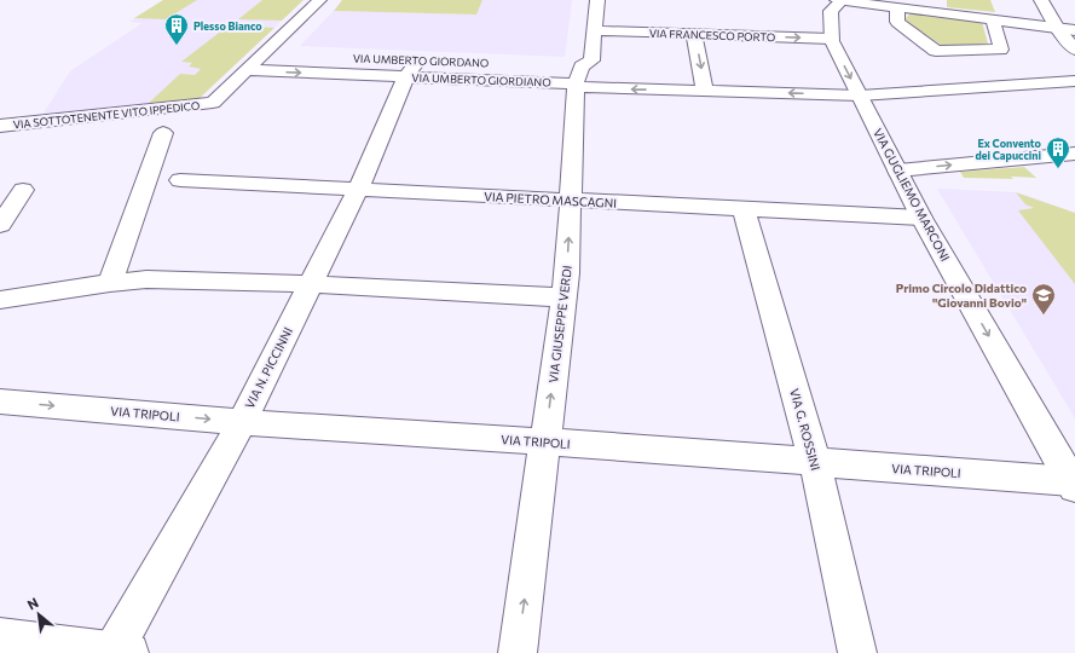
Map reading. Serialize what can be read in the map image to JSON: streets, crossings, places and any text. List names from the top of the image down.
{
  "streets": {
    "street": [
      "VIA FRANCESCO PORTO",
      "VIA UMBERTO GIORDANO",
      "VIA UMBERTO GIORDIANO",
      "VIA SOTTOTENENTE VITO IPPEDICO",
      "VIA GUGLIEMO MARCONI",
      "VIA PIETRO MASCAGNI",
      "VIA GIUSEPPE VERDI",
      "VIA N. PICCINNI",
      "VIA TRIPOLI",
      "VIA G. ROSSINI"
    ]
  },
  "crossings": [
    ["VIA FRANCESCO PORTO", "VIA GUGLIEMO MARCONI"],
    ["VIA FRANCESCO PORTO", "VIA GIUSEPPE VERDI"],
    ["VIA UMBERTO GIORDANO", "VIA UMBERTO GIORDIANO"],
    ["VIA UMBERTO GIORDANO", "VIA SOTTOTENENTE VITO IPPEDICO"],
    ["VIA UMBERTO GIORDANO", "VIA N. PICCINNI"],
    ["VIA UMBERTO GIORDIANO", "VIA GIUSEPPE VERDI"],
    ["VIA UMBERTO GIORDIANO", "VIA N. PICCINNI"],
    ["VIA GUGLIEMO MARCONI", "VIA PIETRO MASCAGNI"],
    ["VIA GUGLIEMO MARCONI", "VIA TRIPOLI"],
    ["VIA PIETRO MASCAGNI", "VIA GIUSEPPE VERDI"],
    ["VIA PIETRO MASCAGNI", "VIA N. PICCINNI"],
    ["VIA PIETRO MASCAGNI", "VIA G. ROSSINI"],
    ["VIA GIUSEPPE VERDI", "VIA TRIPOLI"],
    ["VIA N. PICCINNI", "VIA TRIPOLI"],
    ["VIA TRIPOLI", "VIA G. ROSSINI"]
  ],
  "one_way": ["VIA GUGLIEMO MARCONI", "VIA GIUSEPPE VERDI"],
  "places": {
    "building": ["Plesso Bianco", "Ex Convento dei Capuccini"],
    "school or university": ["Primo Circolo Didattico \"Giovanni Bovio\""]
  },
  "north": "top left"
}
